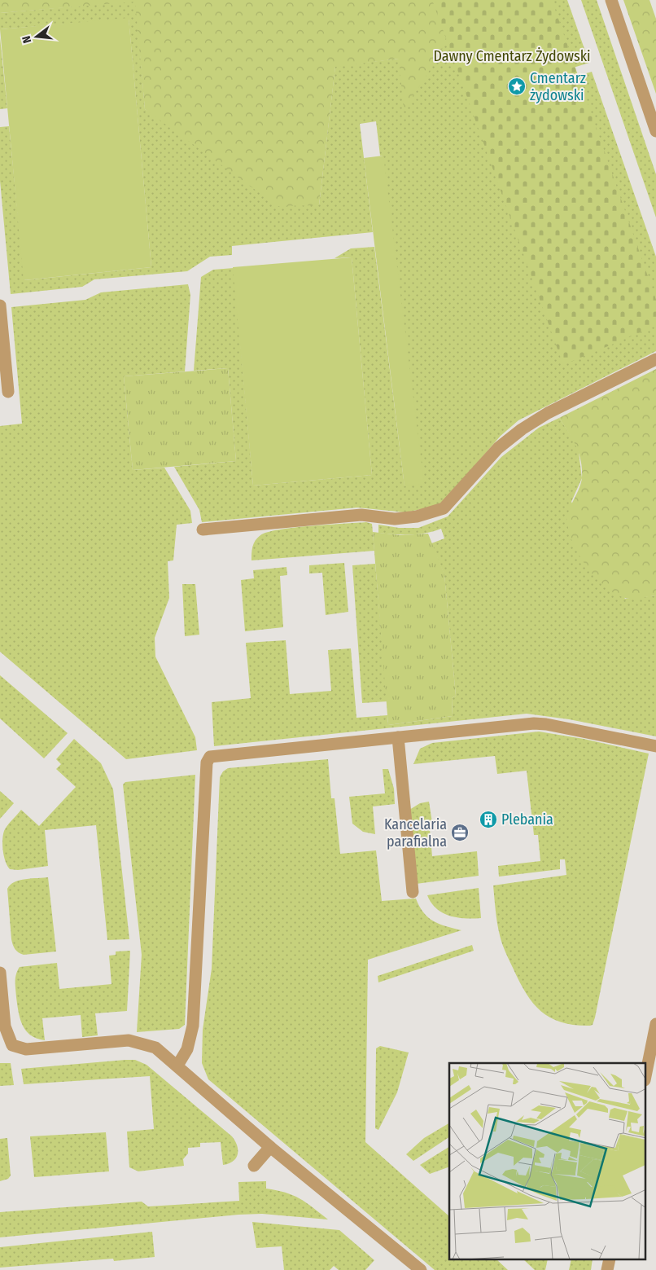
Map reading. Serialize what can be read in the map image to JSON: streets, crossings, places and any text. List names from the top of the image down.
{
  "parks": ["Dawny Cmentarz Żydowski"],
  "places": {
    "place": ["Cmentarz żydowski"],
    "building": ["Plebania"],
    "office": ["Kancelaria parafialna"]
  },
  "north": "left"
}
